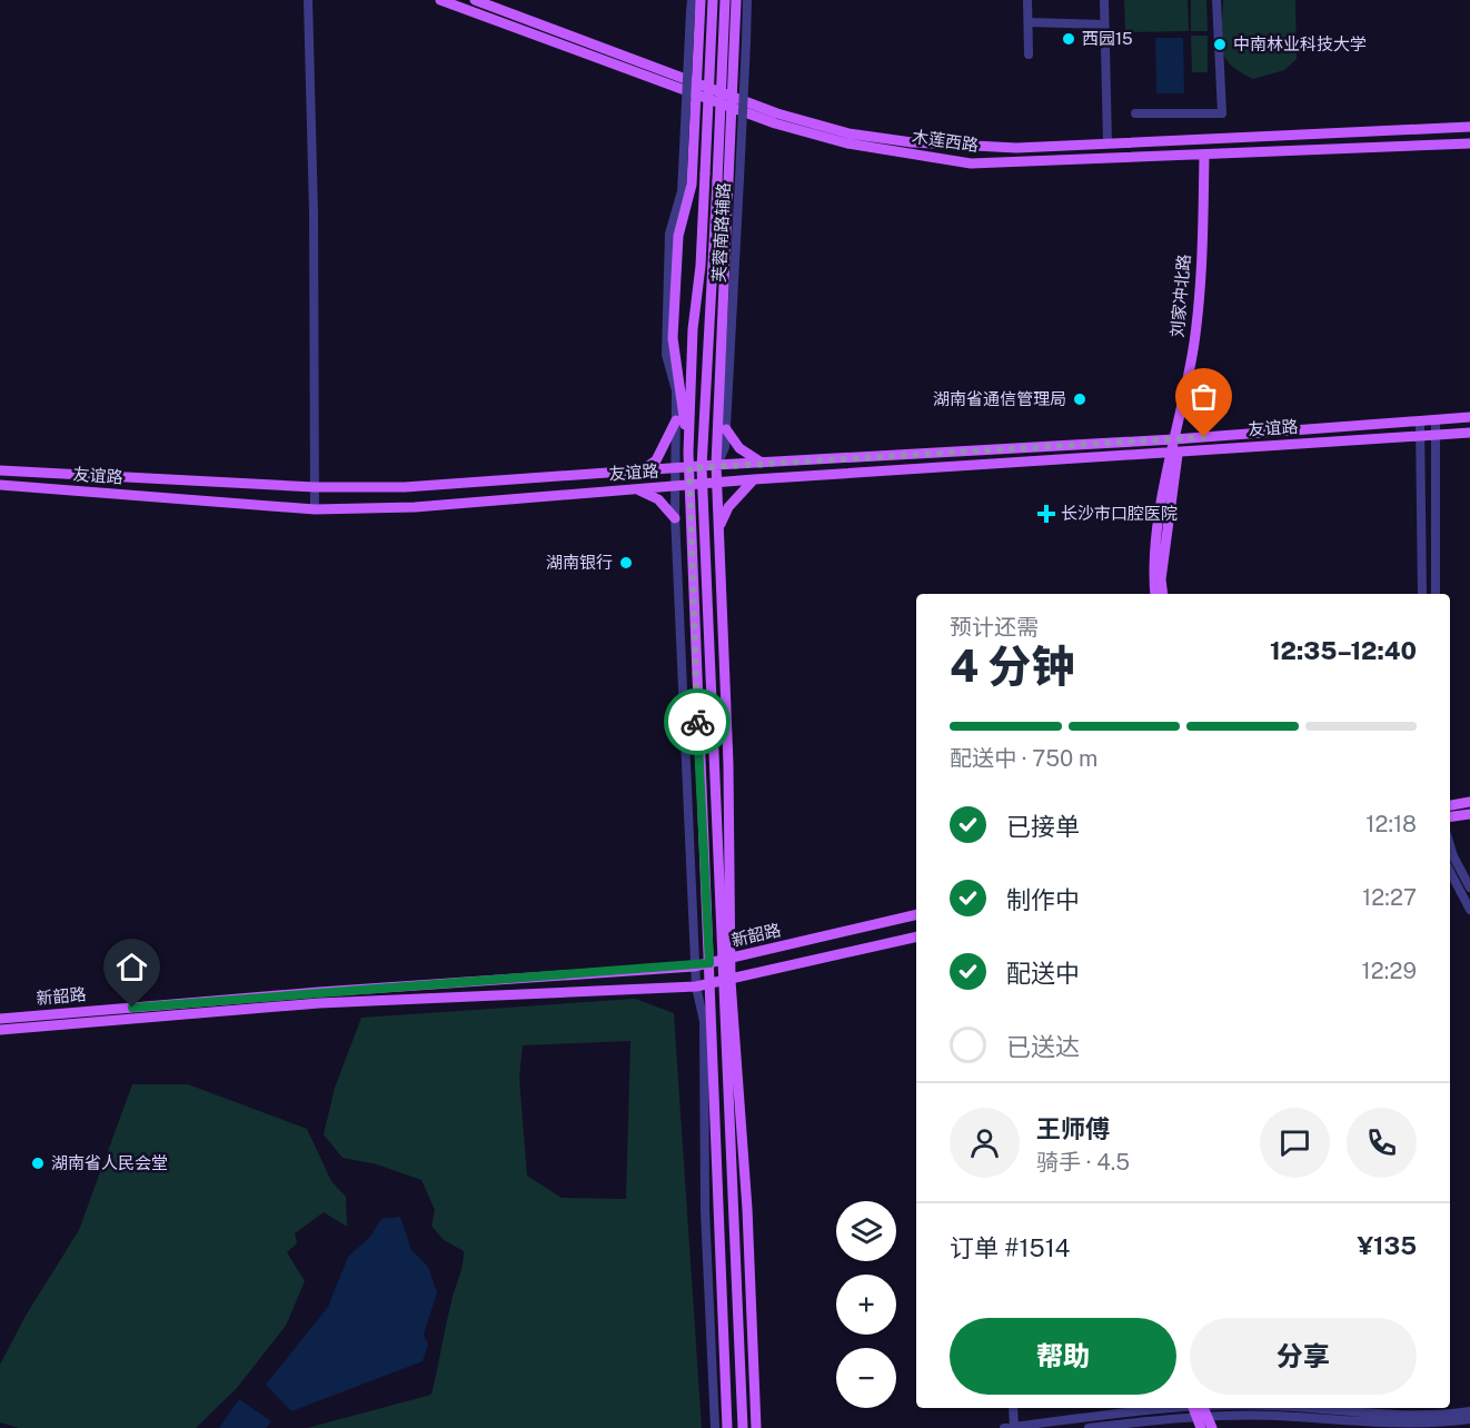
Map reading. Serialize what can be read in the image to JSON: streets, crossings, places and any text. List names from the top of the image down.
{
  "streets": {
    "main road": [
      "木莲西路",
      "刘家冲北路",
      "友谊路",
      "新韶路"
    ],
    "street": ["芙蓉南路辅路"]
  },
  "crossings": [
    ["木莲西路", "刘家冲北路"],
    ["芙蓉南路辅路", "友谊路"],
    ["刘家冲北路", "友谊路"]
  ],
  "places": {
    "other": [
      "西园15",
      "中南林业科技大学",
      "湖南省通信管理局",
      "湖南银行",
      "湖南省人民会堂"
    ],
    "health": ["长沙市口腔医院"]
  },
  "page": {
    "heading": ["4 分钟", "预计还需", "12:35–12:40"],
    "panel": [
      "王师傅",
      "骑手 · 4.5",
      "订单 #1514",
      "¥135"
    ],
    "bar": "配送中 · 750 m",
    "list": [
      ["已接单", "12:18"],
      ["制作中", "12:27"],
      ["配送中", "12:29"],
      "已送达"
    ],
    "map_buttons": ["+", "−"],
    "buttons": ["帮助", "分享"]
  }
}
